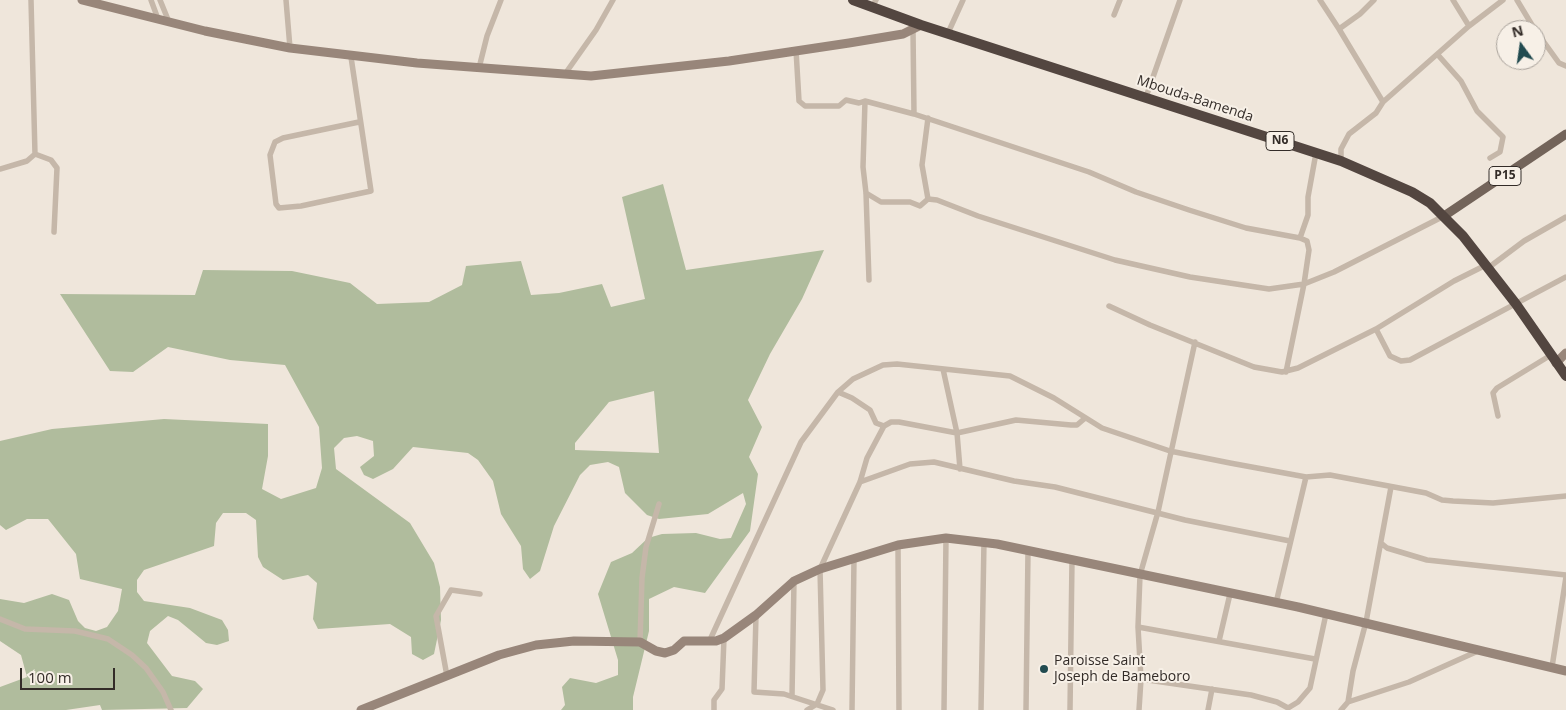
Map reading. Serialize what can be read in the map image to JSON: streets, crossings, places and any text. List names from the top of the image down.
{
  "streets": {
    "highway": ["Mbouda-Bamenda", "N6"],
    "main road": ["P15"]
  },
  "crossings": [
    ["Mbouda-Bamenda", "P15"]
  ],
  "places": ["Paroisse Saint Joseph de Bameboro"],
  "scale_bar": "100 m",
  "north": "top"
}
